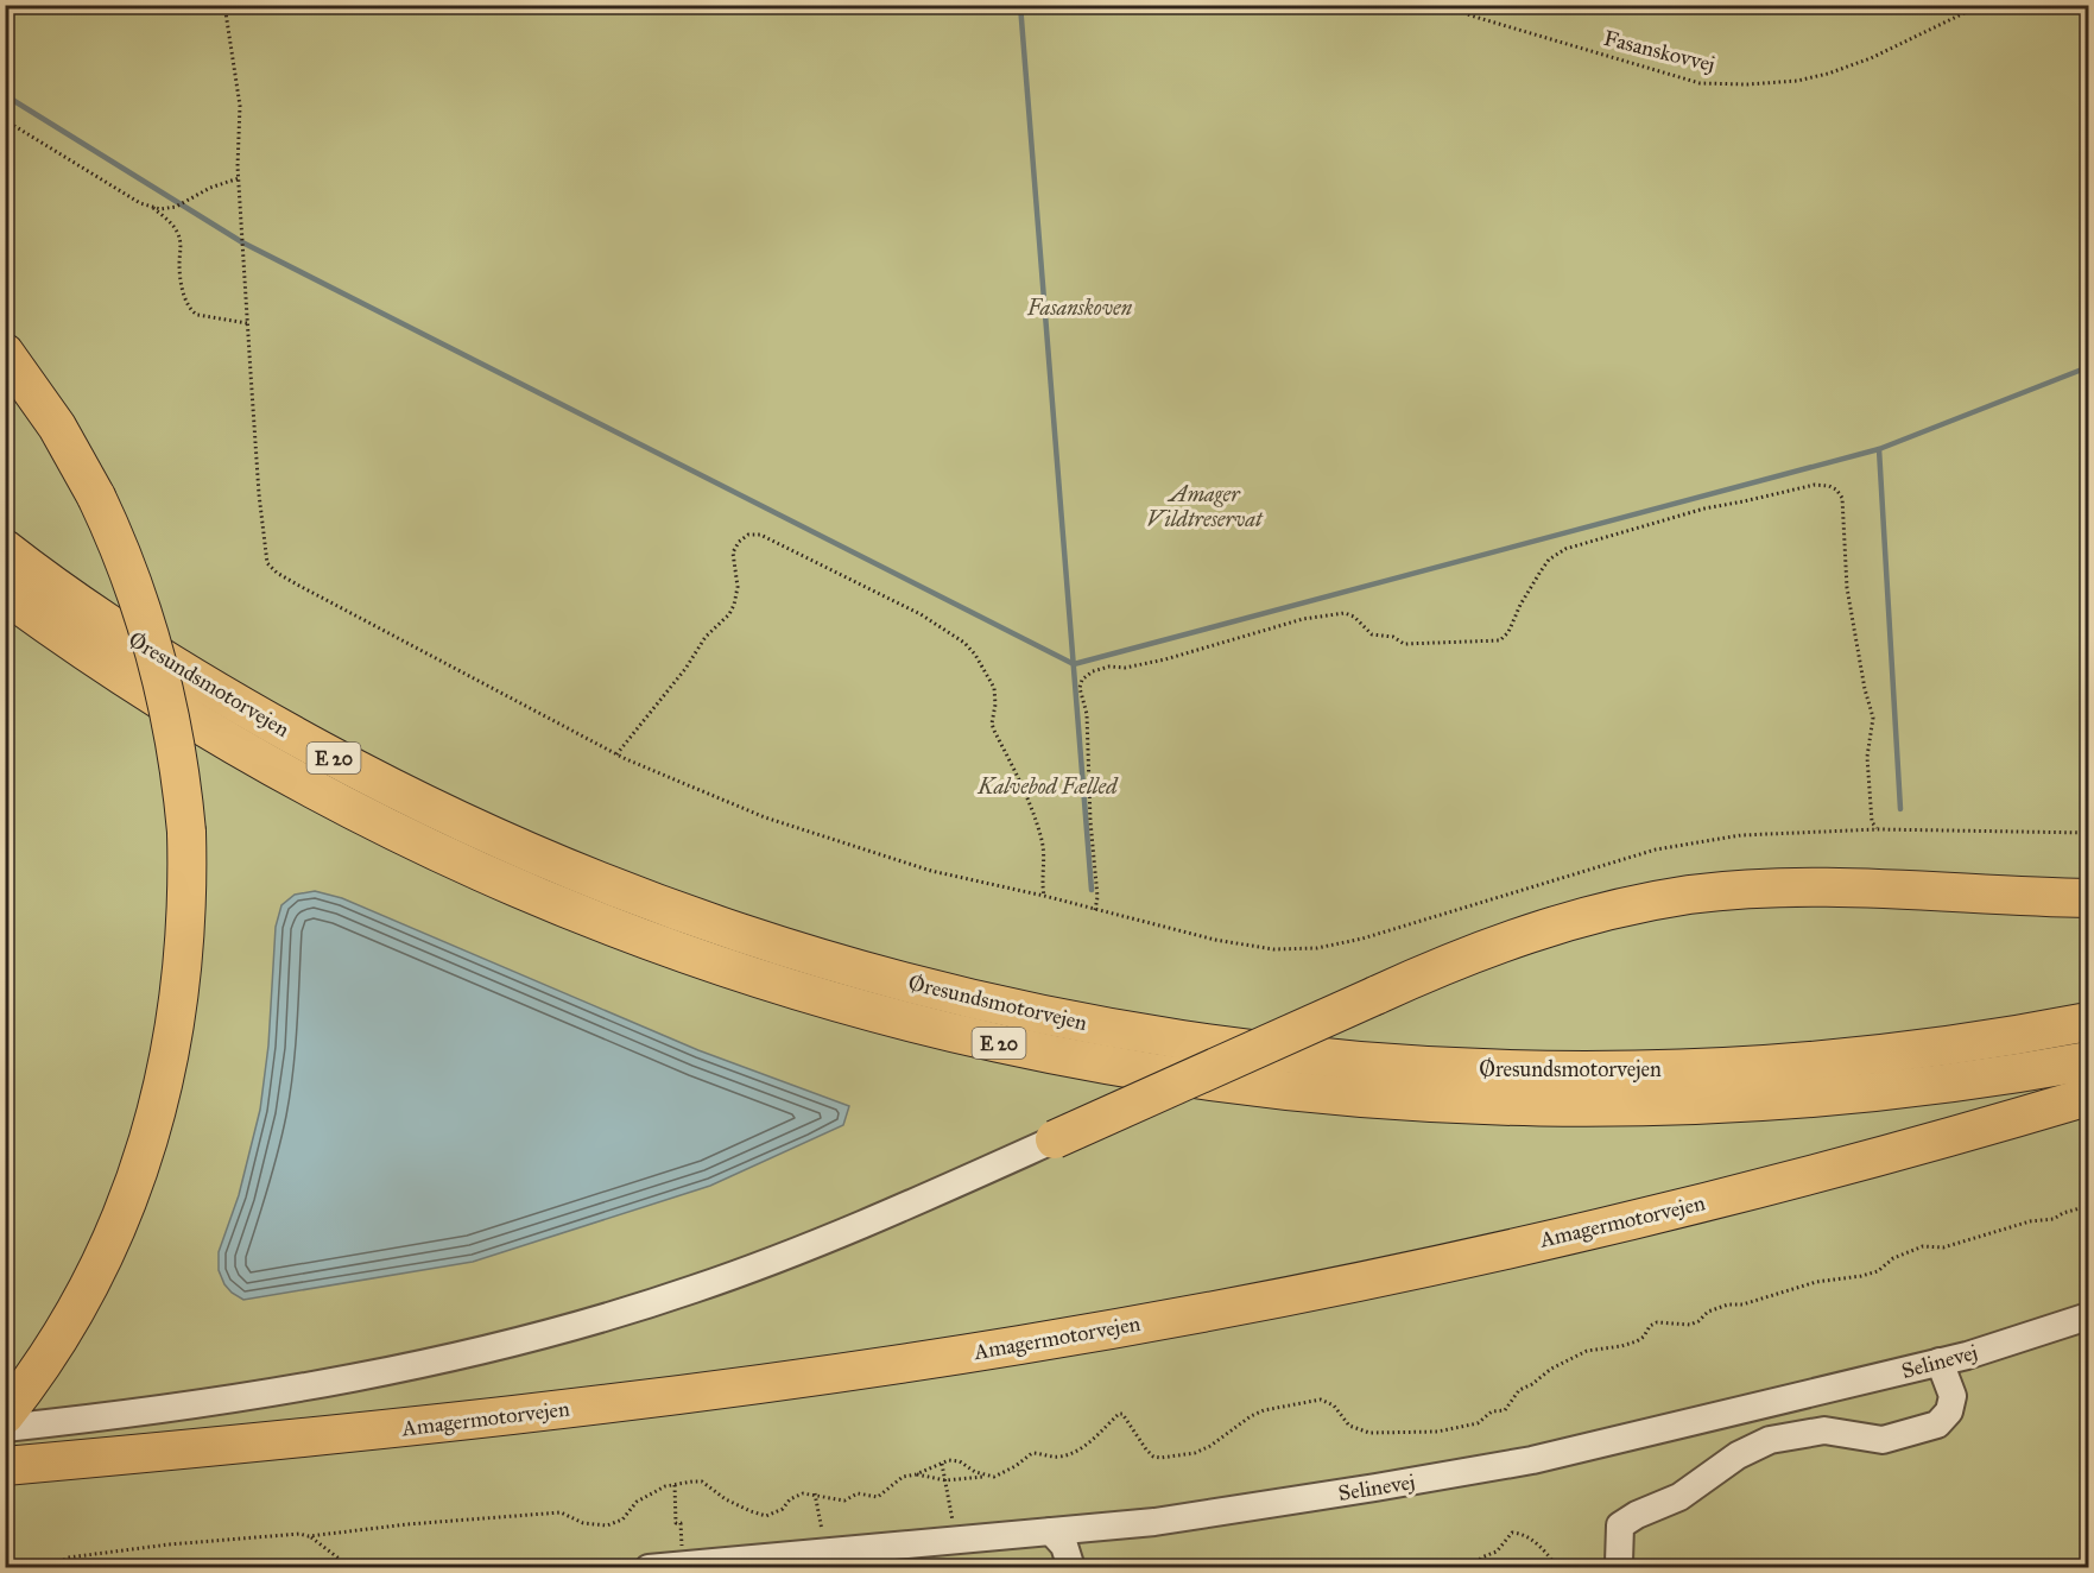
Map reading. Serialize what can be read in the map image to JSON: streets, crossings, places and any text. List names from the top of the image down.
{
  "streets": {
    "highway": ["Øresundsmotorvejen", "E 20", "Amagermotorvejen"],
    "street": ["Selinevej"],
    "path": ["Fasanskovvej"]
  },
  "parks": ["Fasanskoven", "Amager Vildtreservat", "Kalvebod Fælled"]
}
